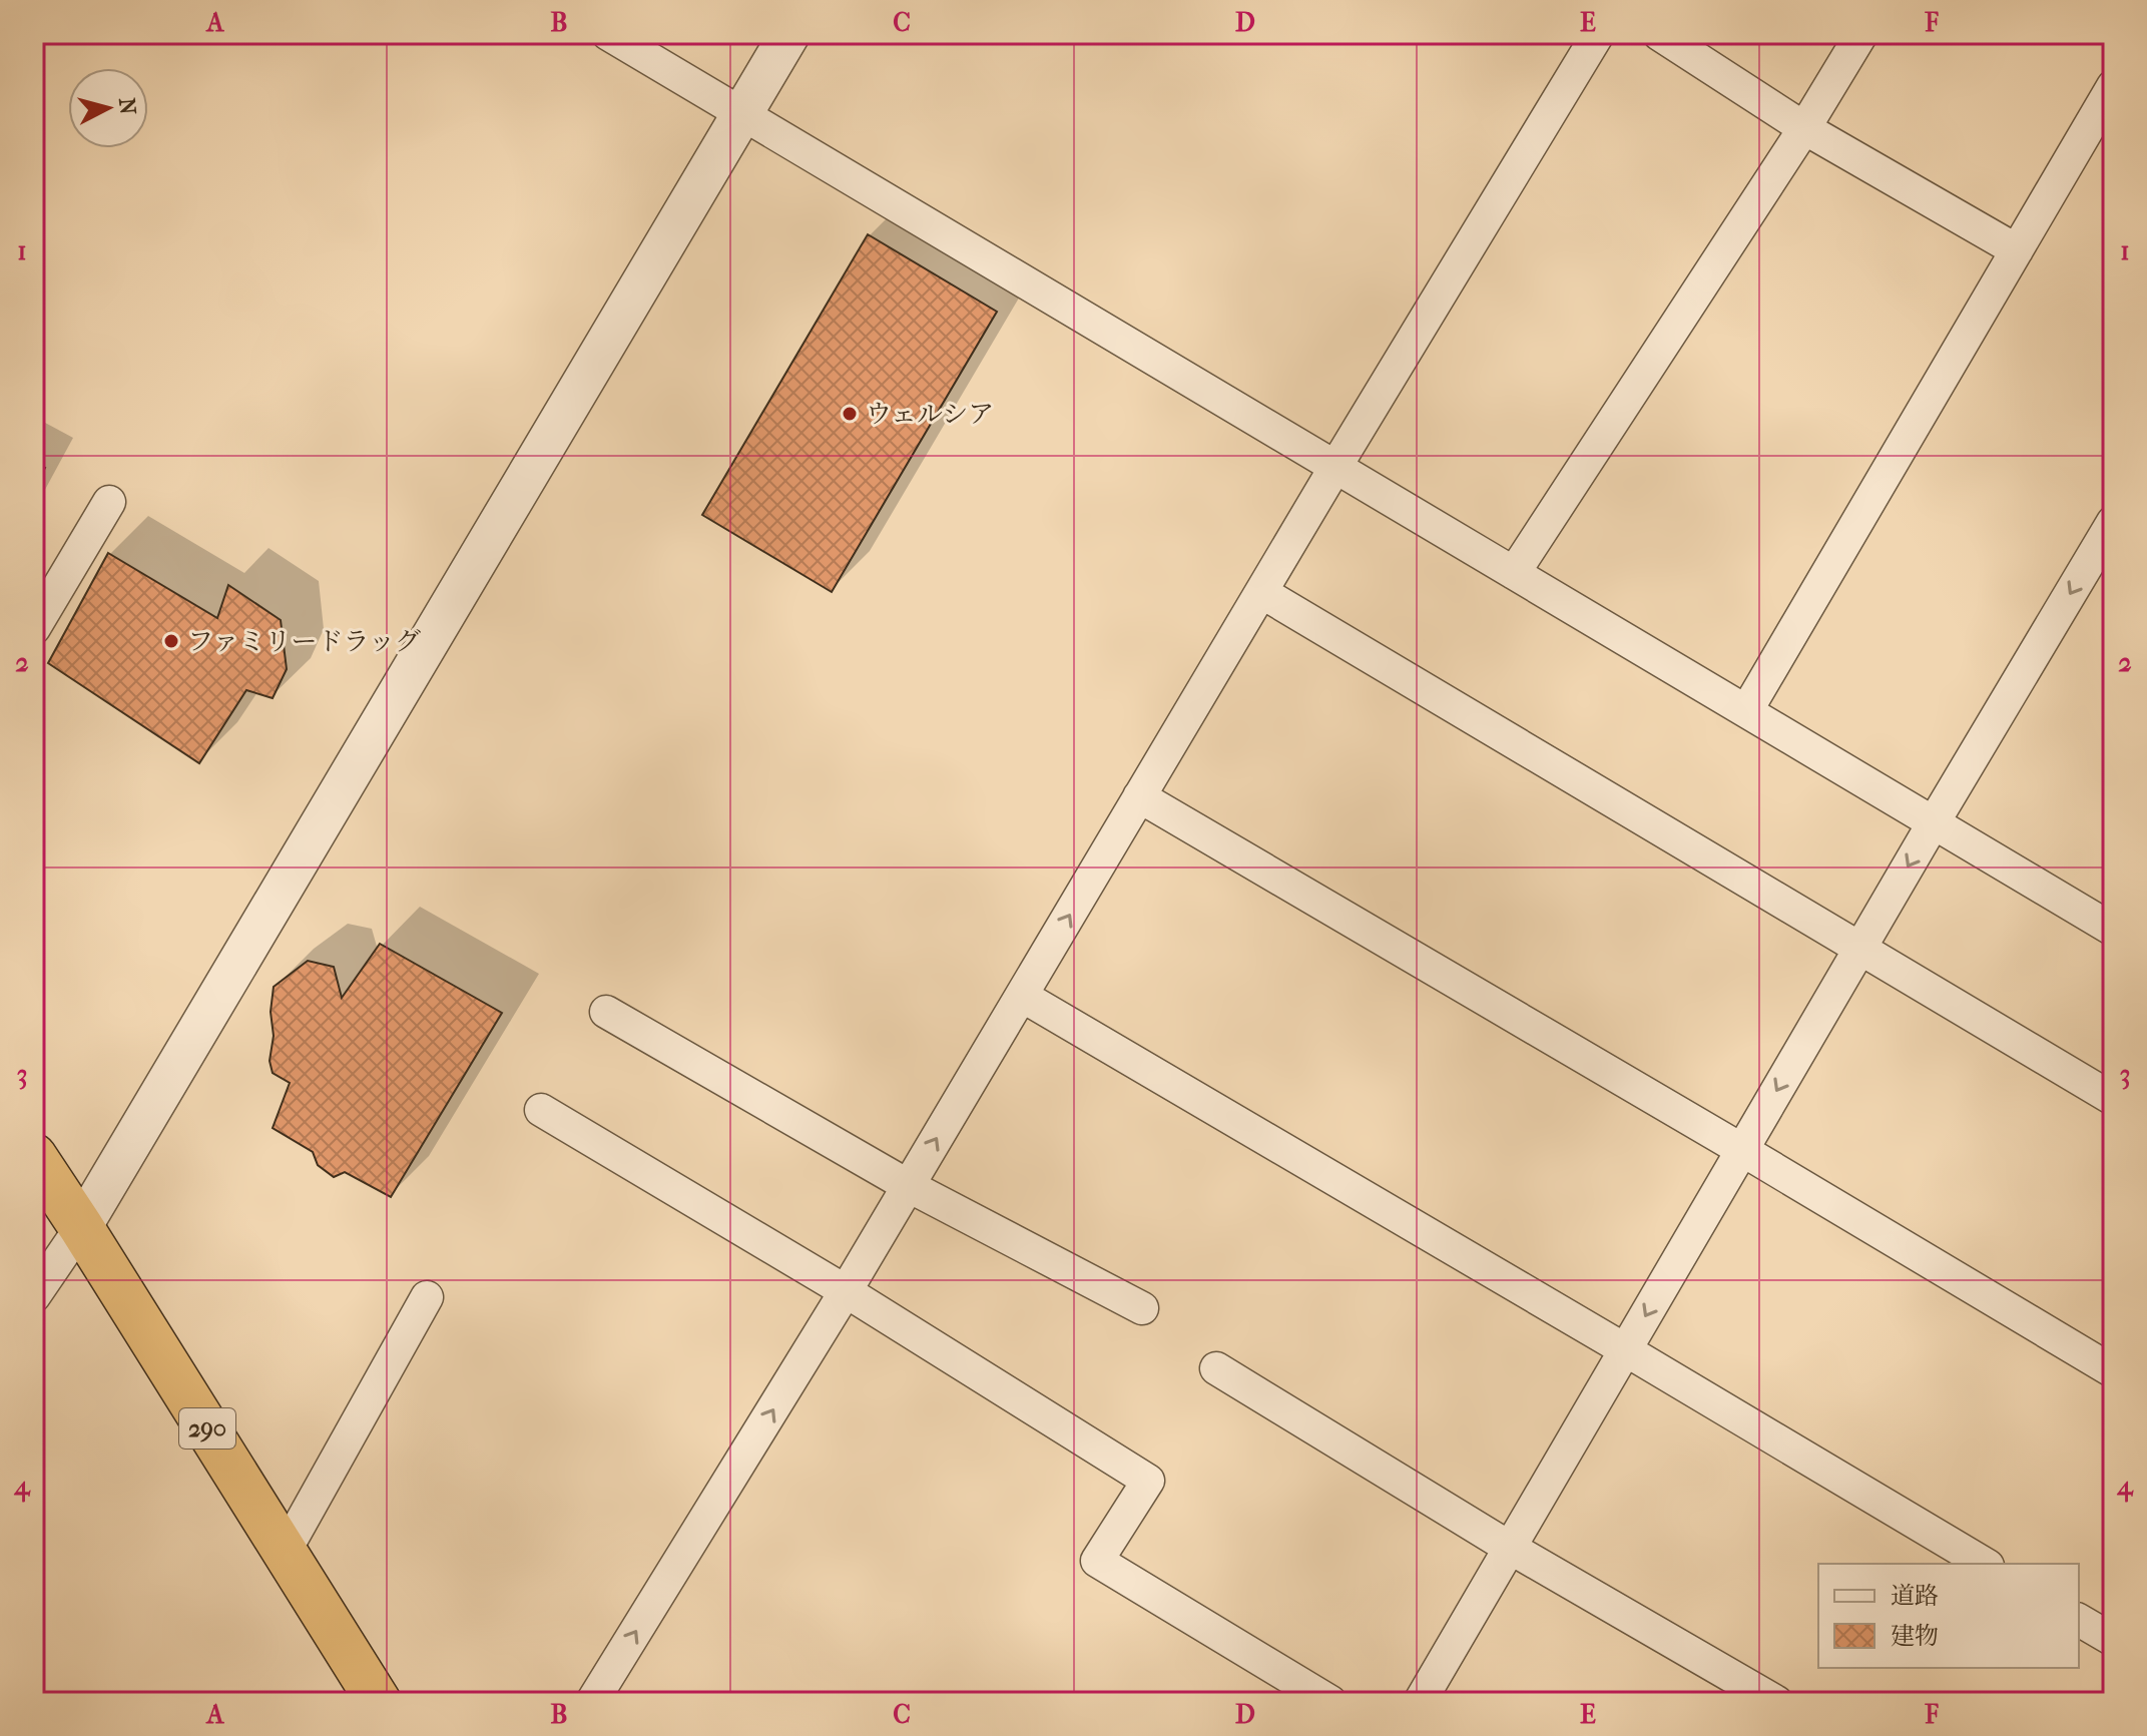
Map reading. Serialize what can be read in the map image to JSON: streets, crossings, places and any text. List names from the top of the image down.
{
  "streets": {
    "highway": ["290"]
  },
  "places": ["ウェルシア", "ファミリードラッグ"],
  "legend": ["道路", "建物"],
  "north": "right",
  "grid": {
    "columns": [
      "A",
      "B",
      "C",
      "D",
      "E",
      "F"
    ],
    "rows": [
      "1",
      "2",
      "3",
      "4"
    ]
  }
}
